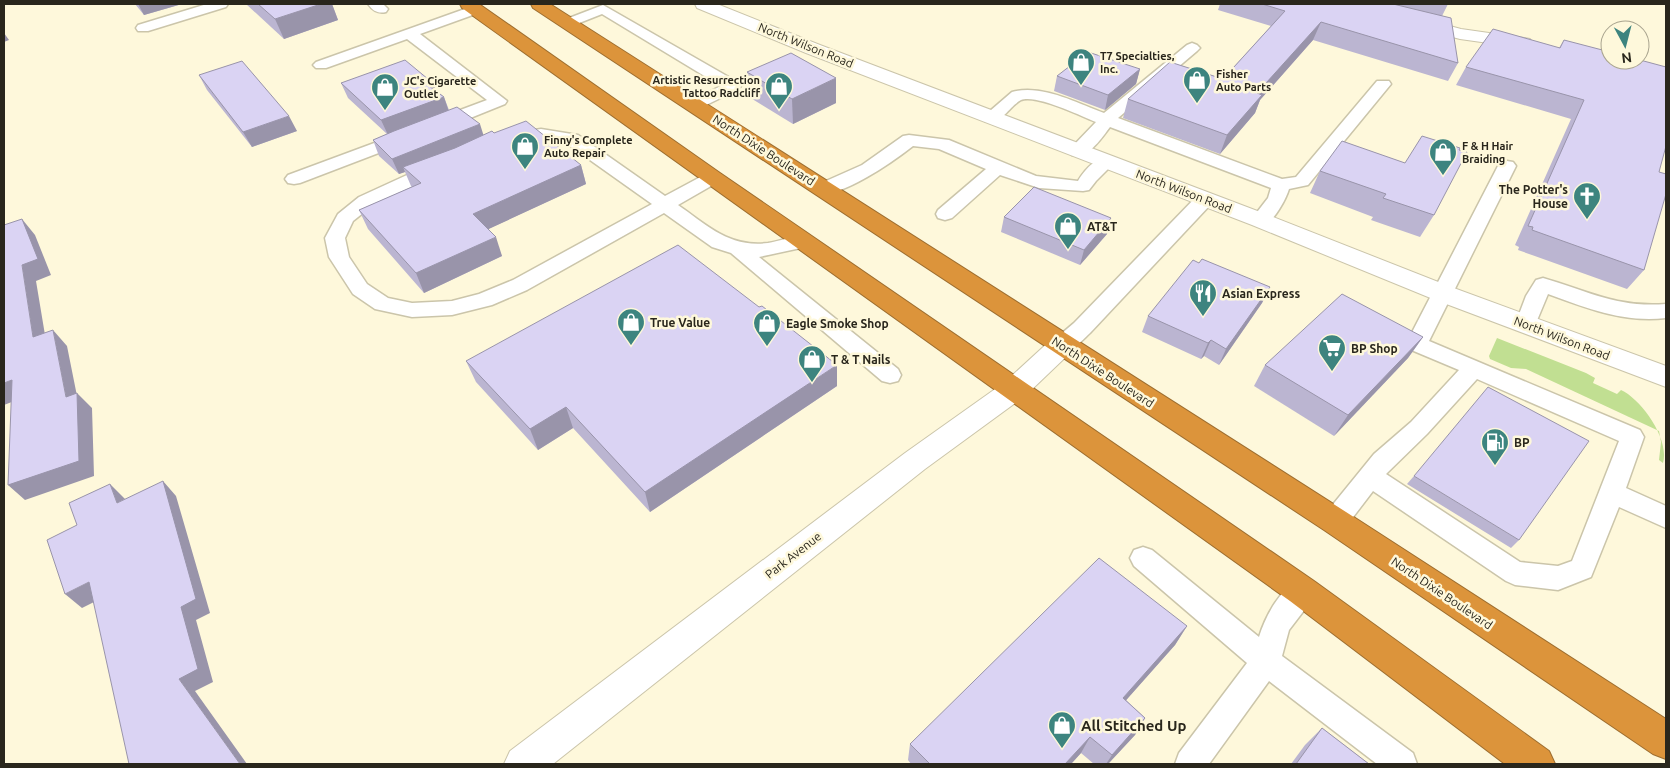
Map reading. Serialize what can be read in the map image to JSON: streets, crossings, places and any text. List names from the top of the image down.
{
  "streets": {
    "highway": ["North Dixie Boulevard"],
    "main road": ["North Wilson Road", "Park Avenue"]
  },
  "crossings": [
    ["North Dixie Boulevard", "Park Avenue"]
  ],
  "places": {
    "shop": [
      "T7 Specialties, Inc.",
      "Fisher Auto Parts",
      "Artistic Resurrection Tattoo Radcliff",
      "JC's Cigarette Outlet",
      "Finny's Complete Auto Repair",
      "F & H Hair Braiding",
      "AT&T",
      "True Value",
      "Eagle Smoke Shop",
      "T & T Nails",
      "All Stitched Up"
    ],
    "church": ["The Potter's House"],
    "restaurant": ["Asian Express"],
    "supermarket": ["BP Shop"],
    "fuel station": ["BP"]
  },
  "north": "bottom"
}
